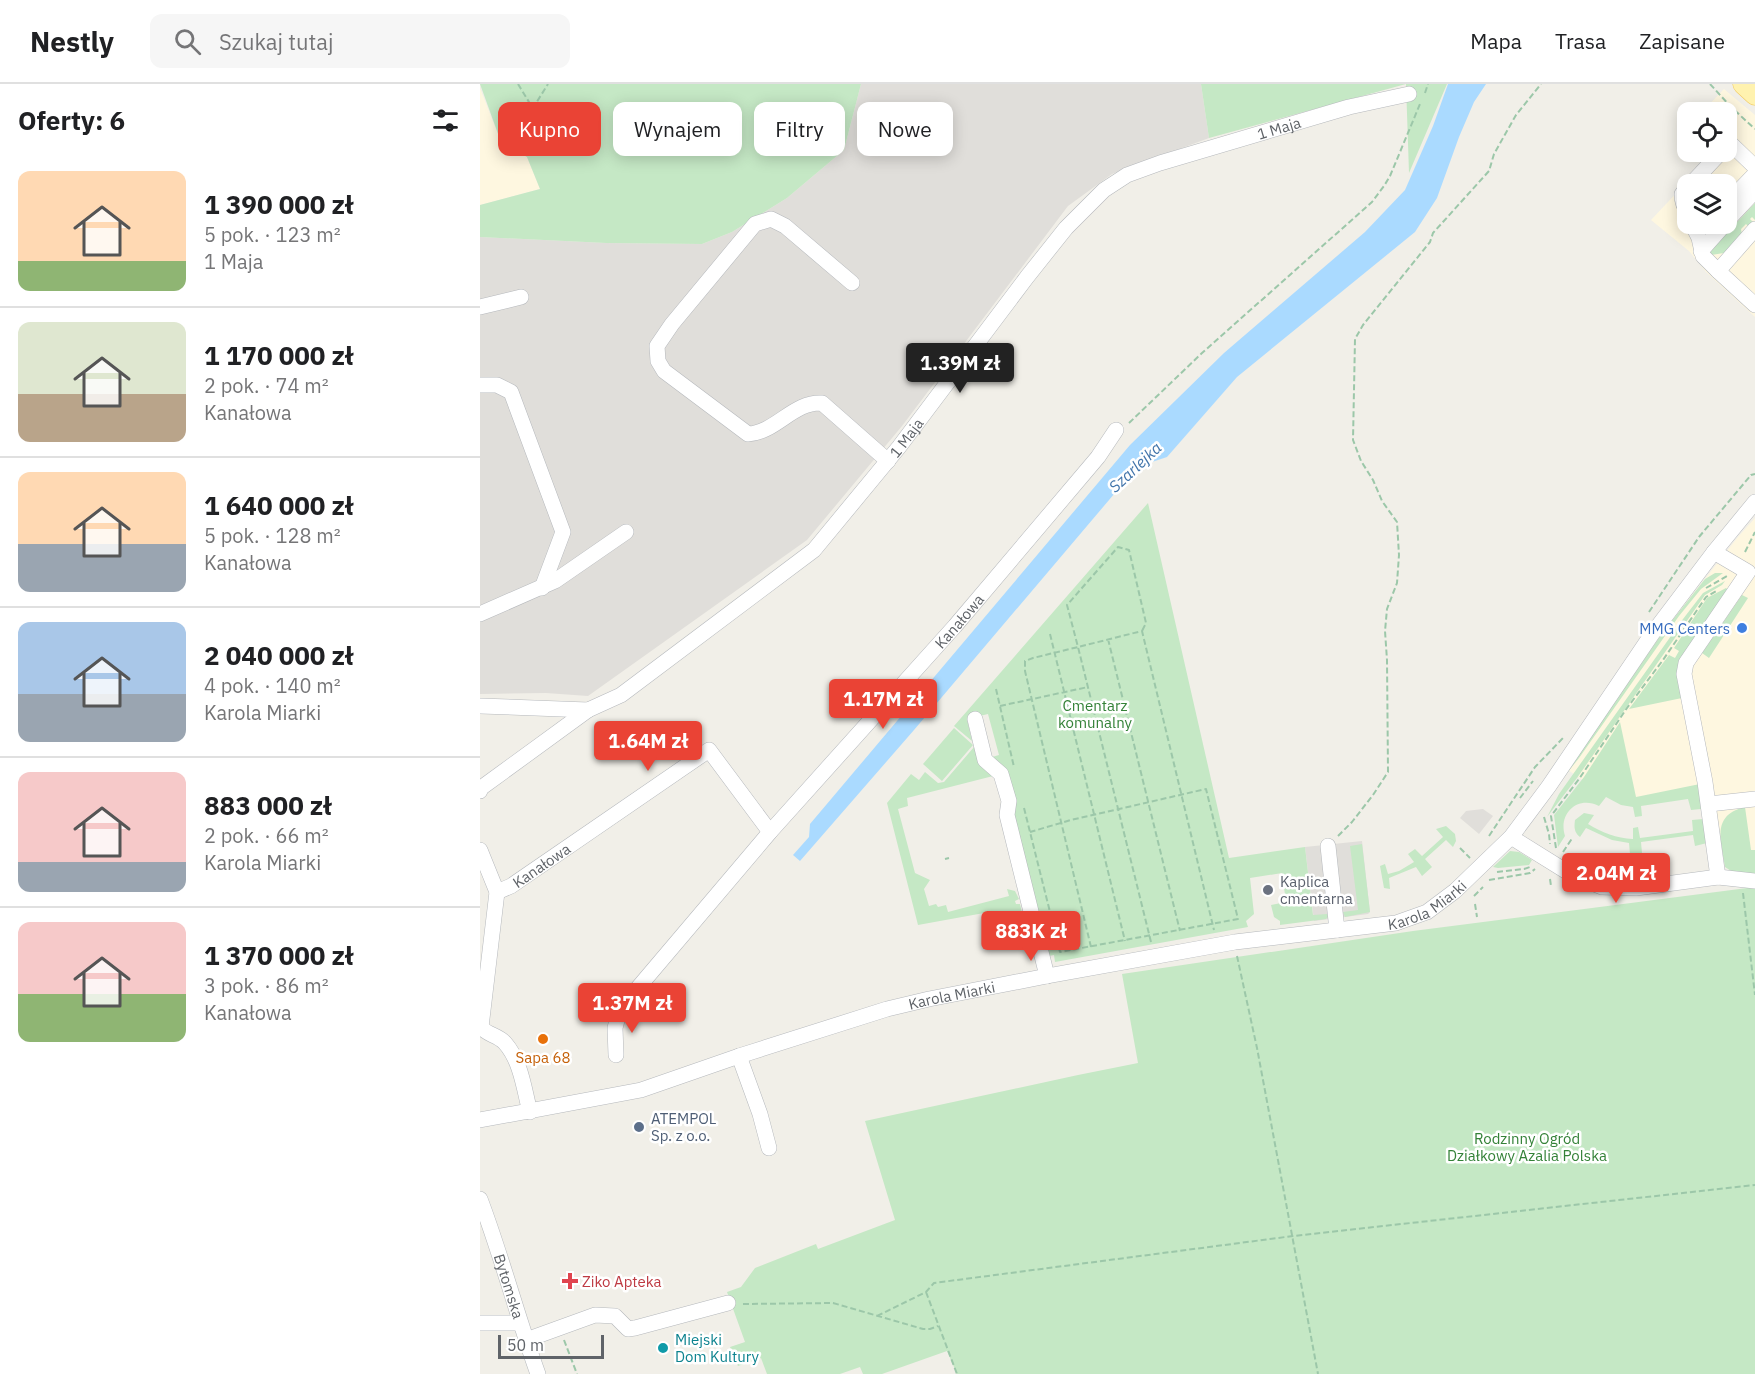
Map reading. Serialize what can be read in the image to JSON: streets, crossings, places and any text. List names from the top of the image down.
{
  "streets": {
    "street": [
      "1 Maja",
      "Kanałowa",
      "Karola Miarki",
      "Bytomska"
    ]
  },
  "water": ["Szarlejka"],
  "parks": ["Cmentarz komunalny", "Rodzinny Ogród Działkowy Azalia Polska"],
  "places": {
    "other": [
      "MMG Centers",
      "Kaplica cmentarna",
      "Sapa 68",
      "ATEMPOL Sp. z o.o.",
      "Miejski Dom Kultury"
    ],
    "health": ["Ziko Apteka"]
  },
  "scale_bar": "50 m",
  "page": {
    "header": "Nestly",
    "search": "Szukaj tutaj",
    "nav": ["Mapa", "Trasa", "Zapisane"],
    "heading": "Oferty: 6",
    "chip": [
      "Kupno",
      "Wynajem",
      "Filtry",
      "Nowe"
    ],
    "list": [
      {
        "name": "1 390 000 zł",
        "note": "5 pok. · 123 m² · 1 Maja"
      },
      {
        "name": "1 170 000 zł",
        "note": "2 pok. · 74 m² · Kanałowa"
      },
      {
        "name": "1 640 000 zł",
        "note": "5 pok. · 128 m² · Kanałowa"
      },
      {
        "name": "2 040 000 zł",
        "note": "4 pok. · 140 m² · Karola Miarki"
      },
      {
        "name": "883 000 zł",
        "note": "2 pok. · 66 m² · Karola Miarki"
      },
      {
        "name": "1 370 000 zł",
        "note": "3 pok. · 86 m² · Kanałowa"
      }
    ],
    "price": [
      "1.39M zł",
      "1.17M zł",
      "1.64M zł",
      "2.04M zł",
      "883K zł",
      "1.37M zł"
    ],
    "scale": "50 m"
  }
}
